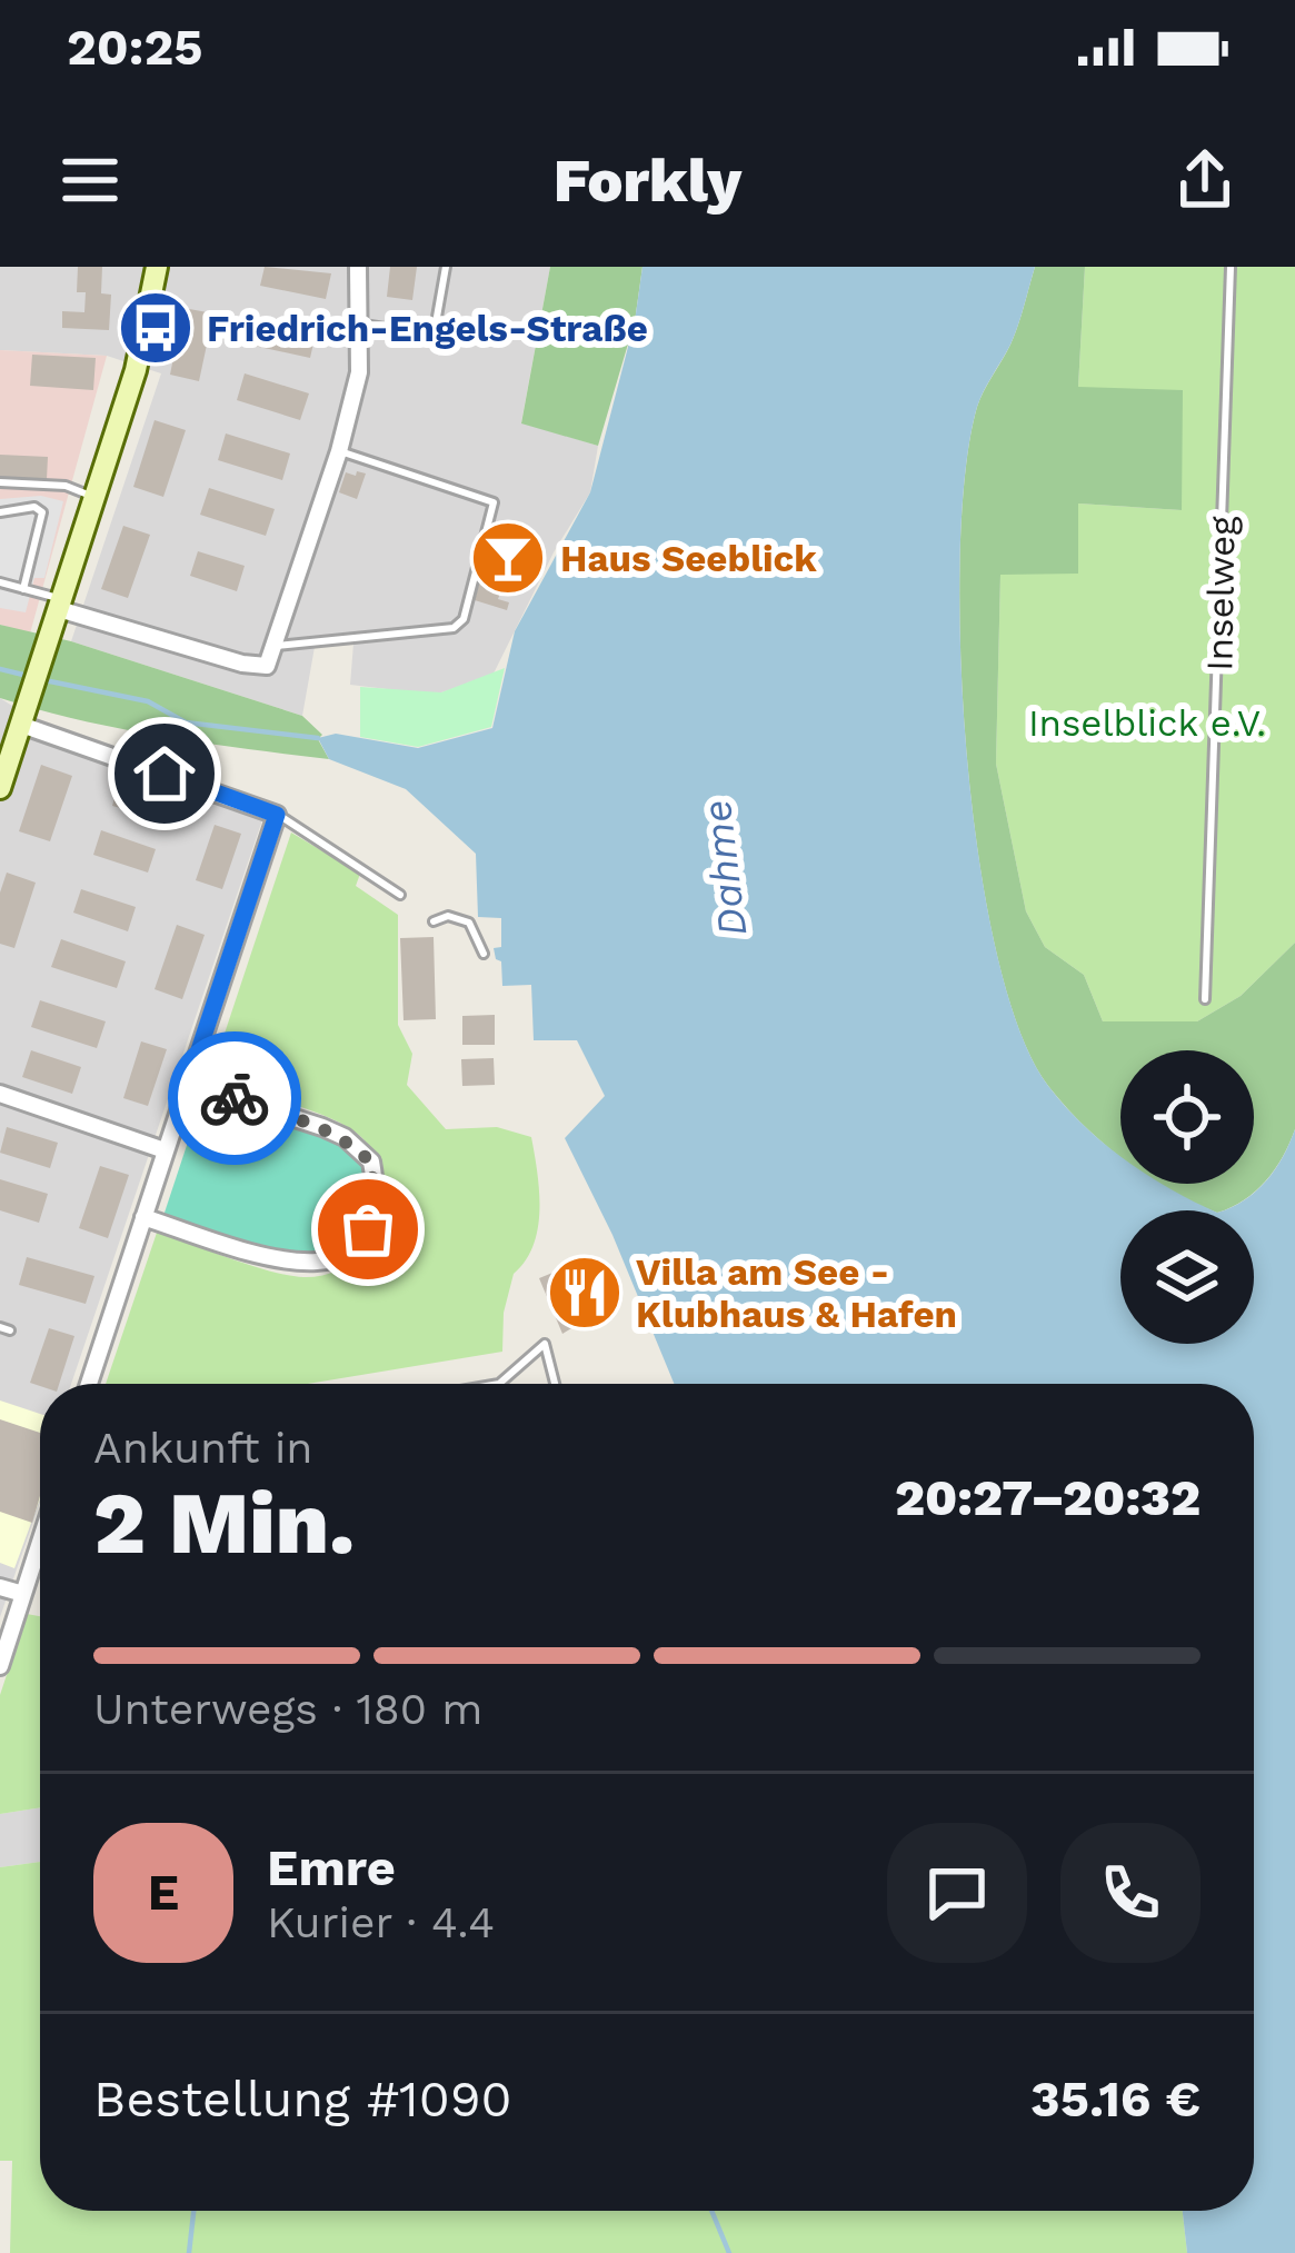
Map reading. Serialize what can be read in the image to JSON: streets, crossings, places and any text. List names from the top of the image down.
{
  "streets": {
    "lane": ["Inselweg"]
  },
  "water": ["Dahme"],
  "parks": ["Inselblick e.V."],
  "places": {
    "bus stop": ["Friedrich-Engels-Straße"],
    "bar": ["Haus Seeblick"],
    "restaurant": ["Villa am See - Klubhaus & Hafen"]
  },
  "page": {
    "status": "20:25",
    "header": "Forkly",
    "heading": ["2 Min.", "Ankunft in", "20:27–20:32"],
    "panel": [
      "Emre",
      "Kurier · 4.4",
      "Bestellung #1090",
      "35.16 €"
    ],
    "bar": "Unterwegs · 180 m",
    "round": "E"
  }
}
